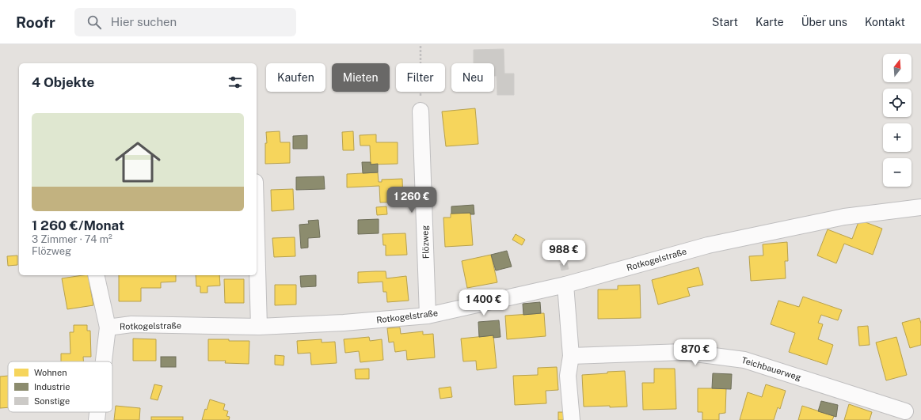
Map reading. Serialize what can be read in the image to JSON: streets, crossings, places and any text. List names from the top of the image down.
{
  "streets": {
    "street": ["Flözweg", "Rotkogelstraße", "Teichbauerweg"]
  },
  "crossings": [
    ["Flözweg", "Rotkogelstraße"]
  ],
  "legend": ["Wohnen", "Industrie", "Sonstige"],
  "north": "top",
  "page": {
    "header": "Roofr",
    "search": "Hier suchen",
    "nav": [
      "Start",
      "Karte",
      "Über uns",
      "Kontakt"
    ],
    "map_buttons": ["+", "−"],
    "chip": [
      "Kaufen",
      "Mieten",
      "Filter",
      "Neu"
    ],
    "heading": "4 Objekte",
    "list": [
      {
        "name": "1 260 €/Monat",
        "note": "3 Zimmer · 74 m² · Flözweg"
      }
    ],
    "price": [
      "1 260 €",
      "988 €",
      "1 400 €",
      "870 €"
    ]
  }
}
